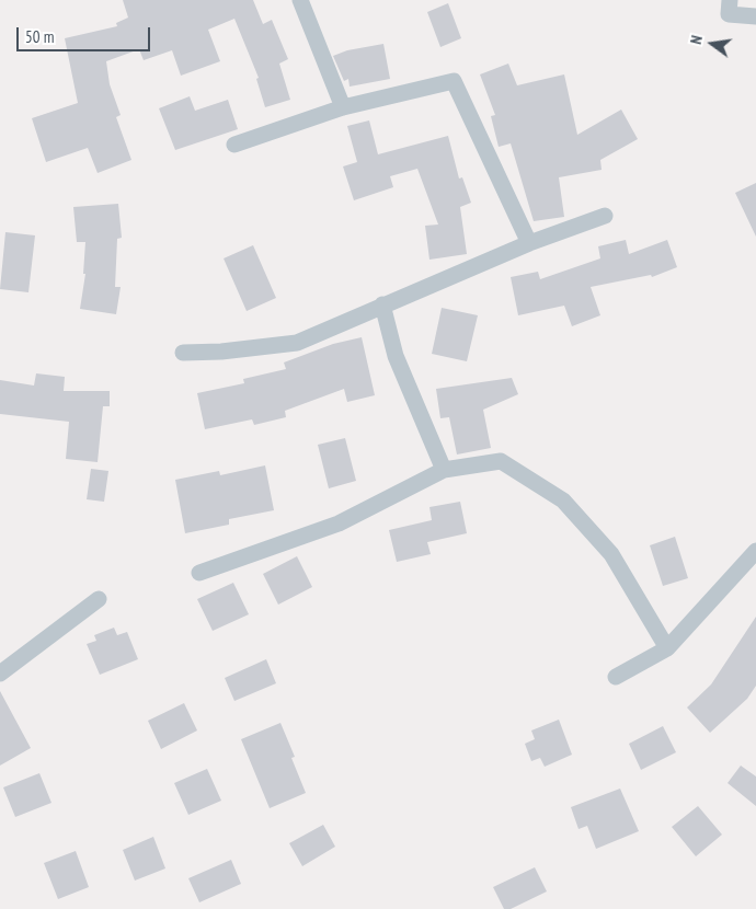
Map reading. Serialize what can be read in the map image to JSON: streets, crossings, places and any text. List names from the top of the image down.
{
  "scale_bar": "50 m",
  "north": "left"
}
